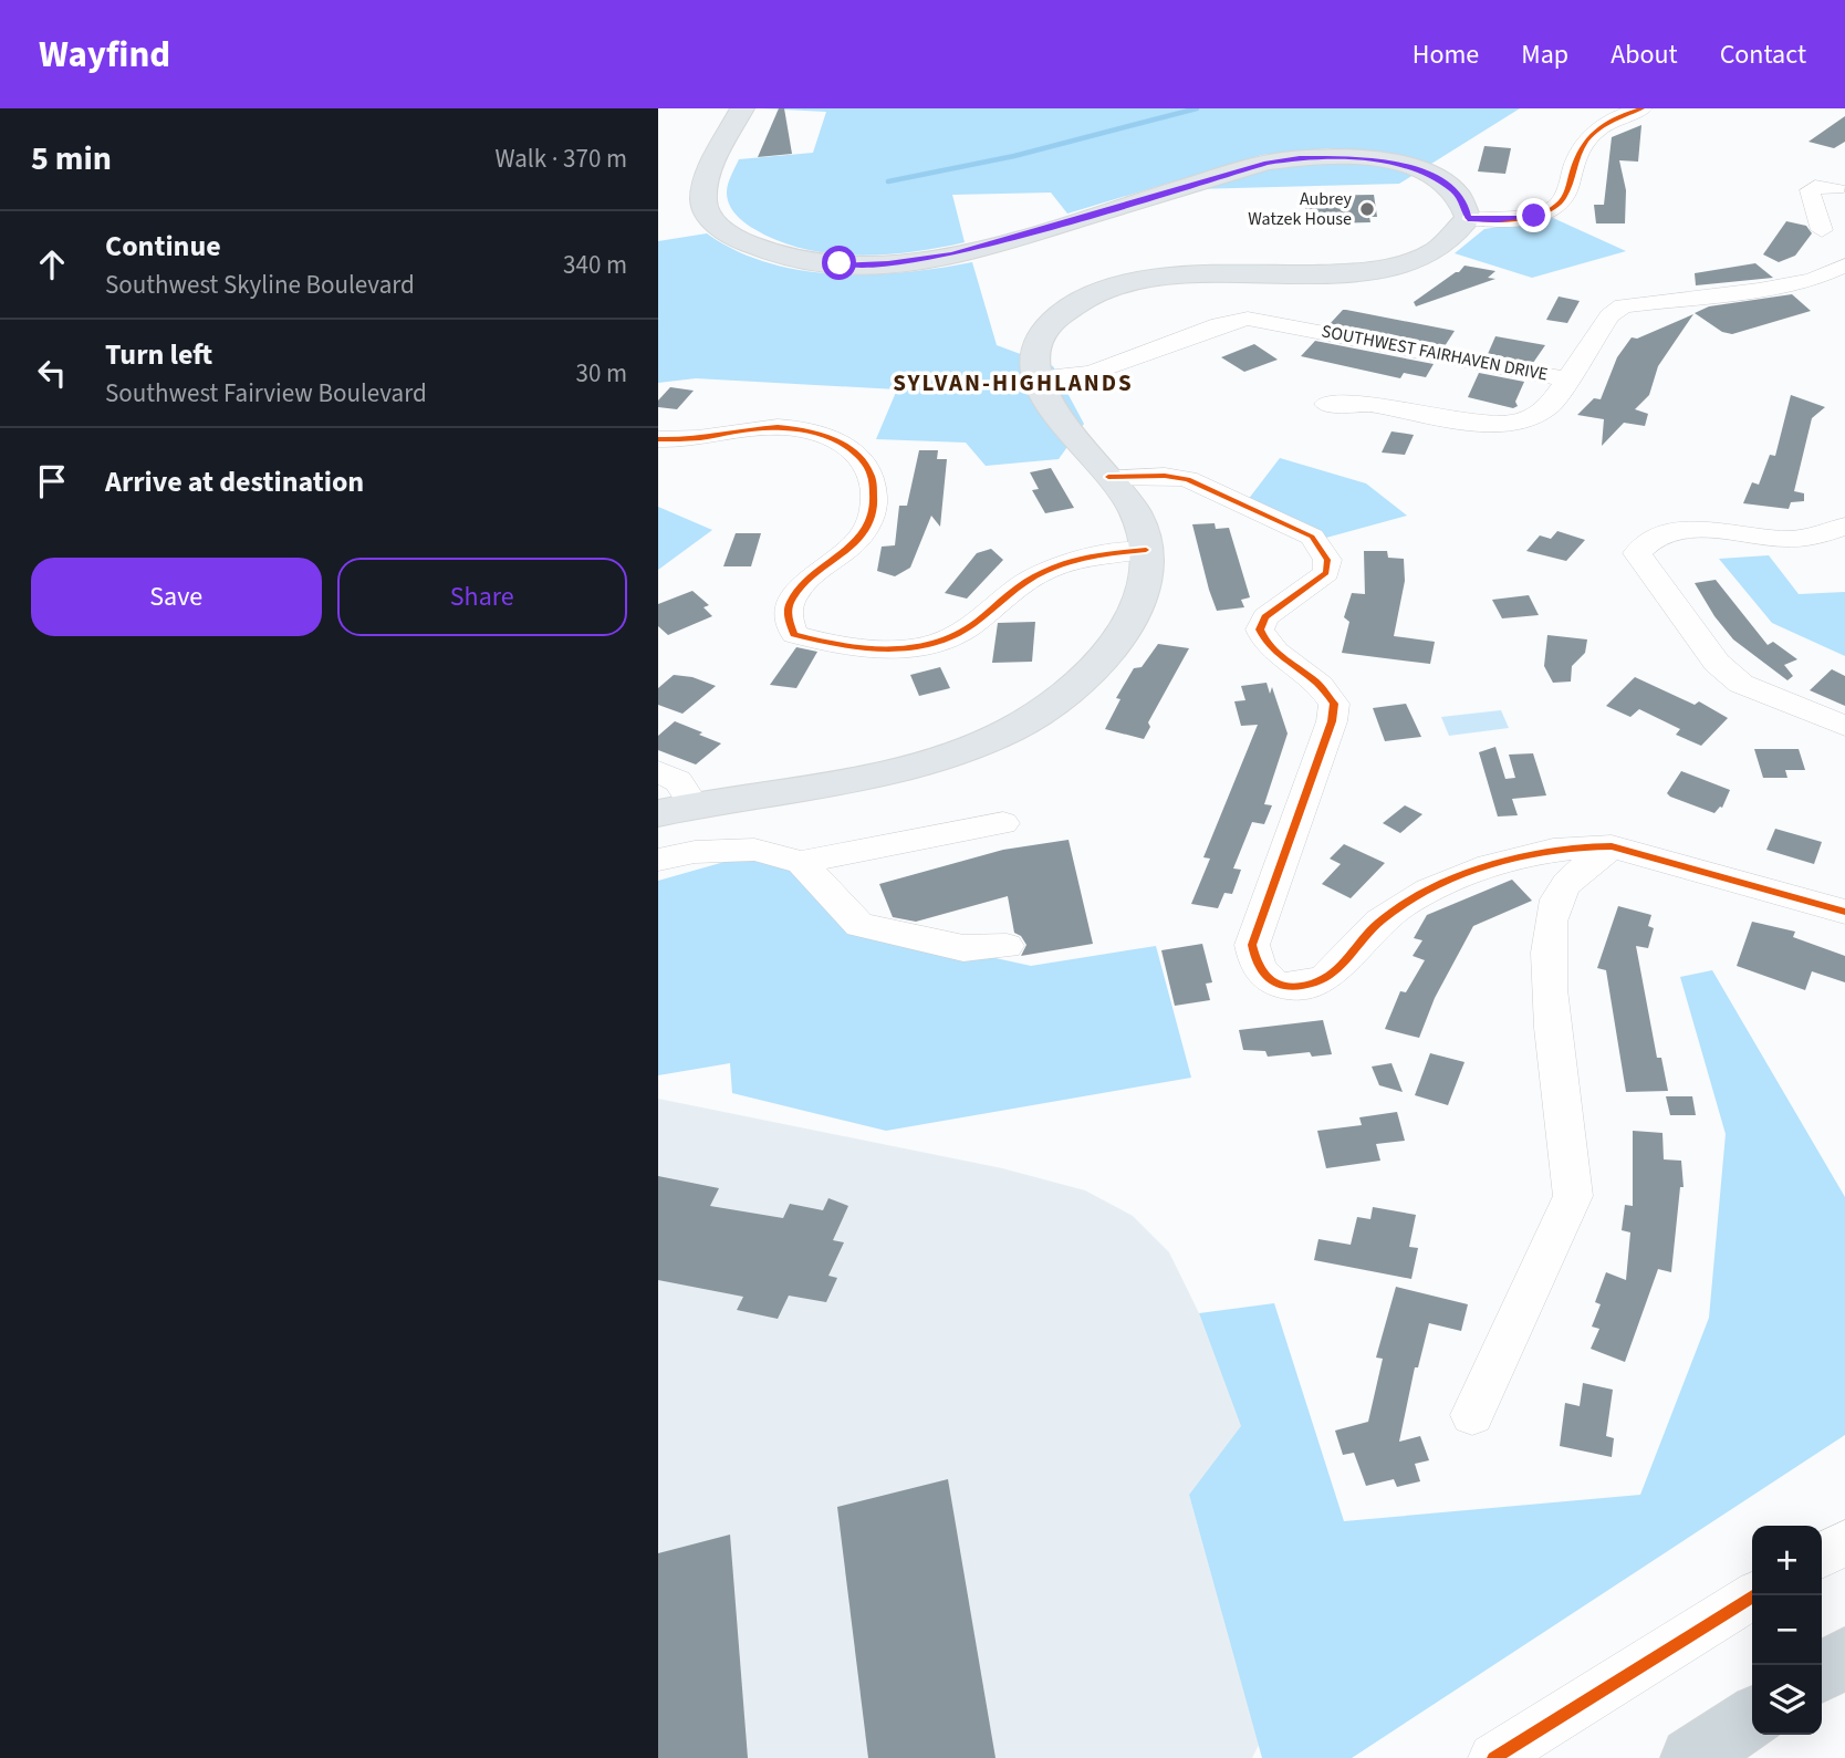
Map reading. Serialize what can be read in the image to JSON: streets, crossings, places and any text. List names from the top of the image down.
{
  "streets": {
    "street": ["SOUTHWEST FAIRHAVEN DRIVE"]
  },
  "districts": ["SYLVAN-HIGHLANDS"],
  "places": ["Aubrey Watzek House"],
  "page": {
    "header": "Wayfind",
    "nav": [
      "Home",
      "Map",
      "About",
      "Contact"
    ],
    "heading": ["5 min", "Walk · 370 m"],
    "list": [
      ["Continue", "Southwest Skyline Boulevard", "340 m"],
      ["Turn left", "Southwest Fairview Boulevard", "30 m"],
      "Arrive at destination"
    ],
    "buttons": ["Save", "Share"],
    "map_buttons": ["+", "−"]
  }
}
